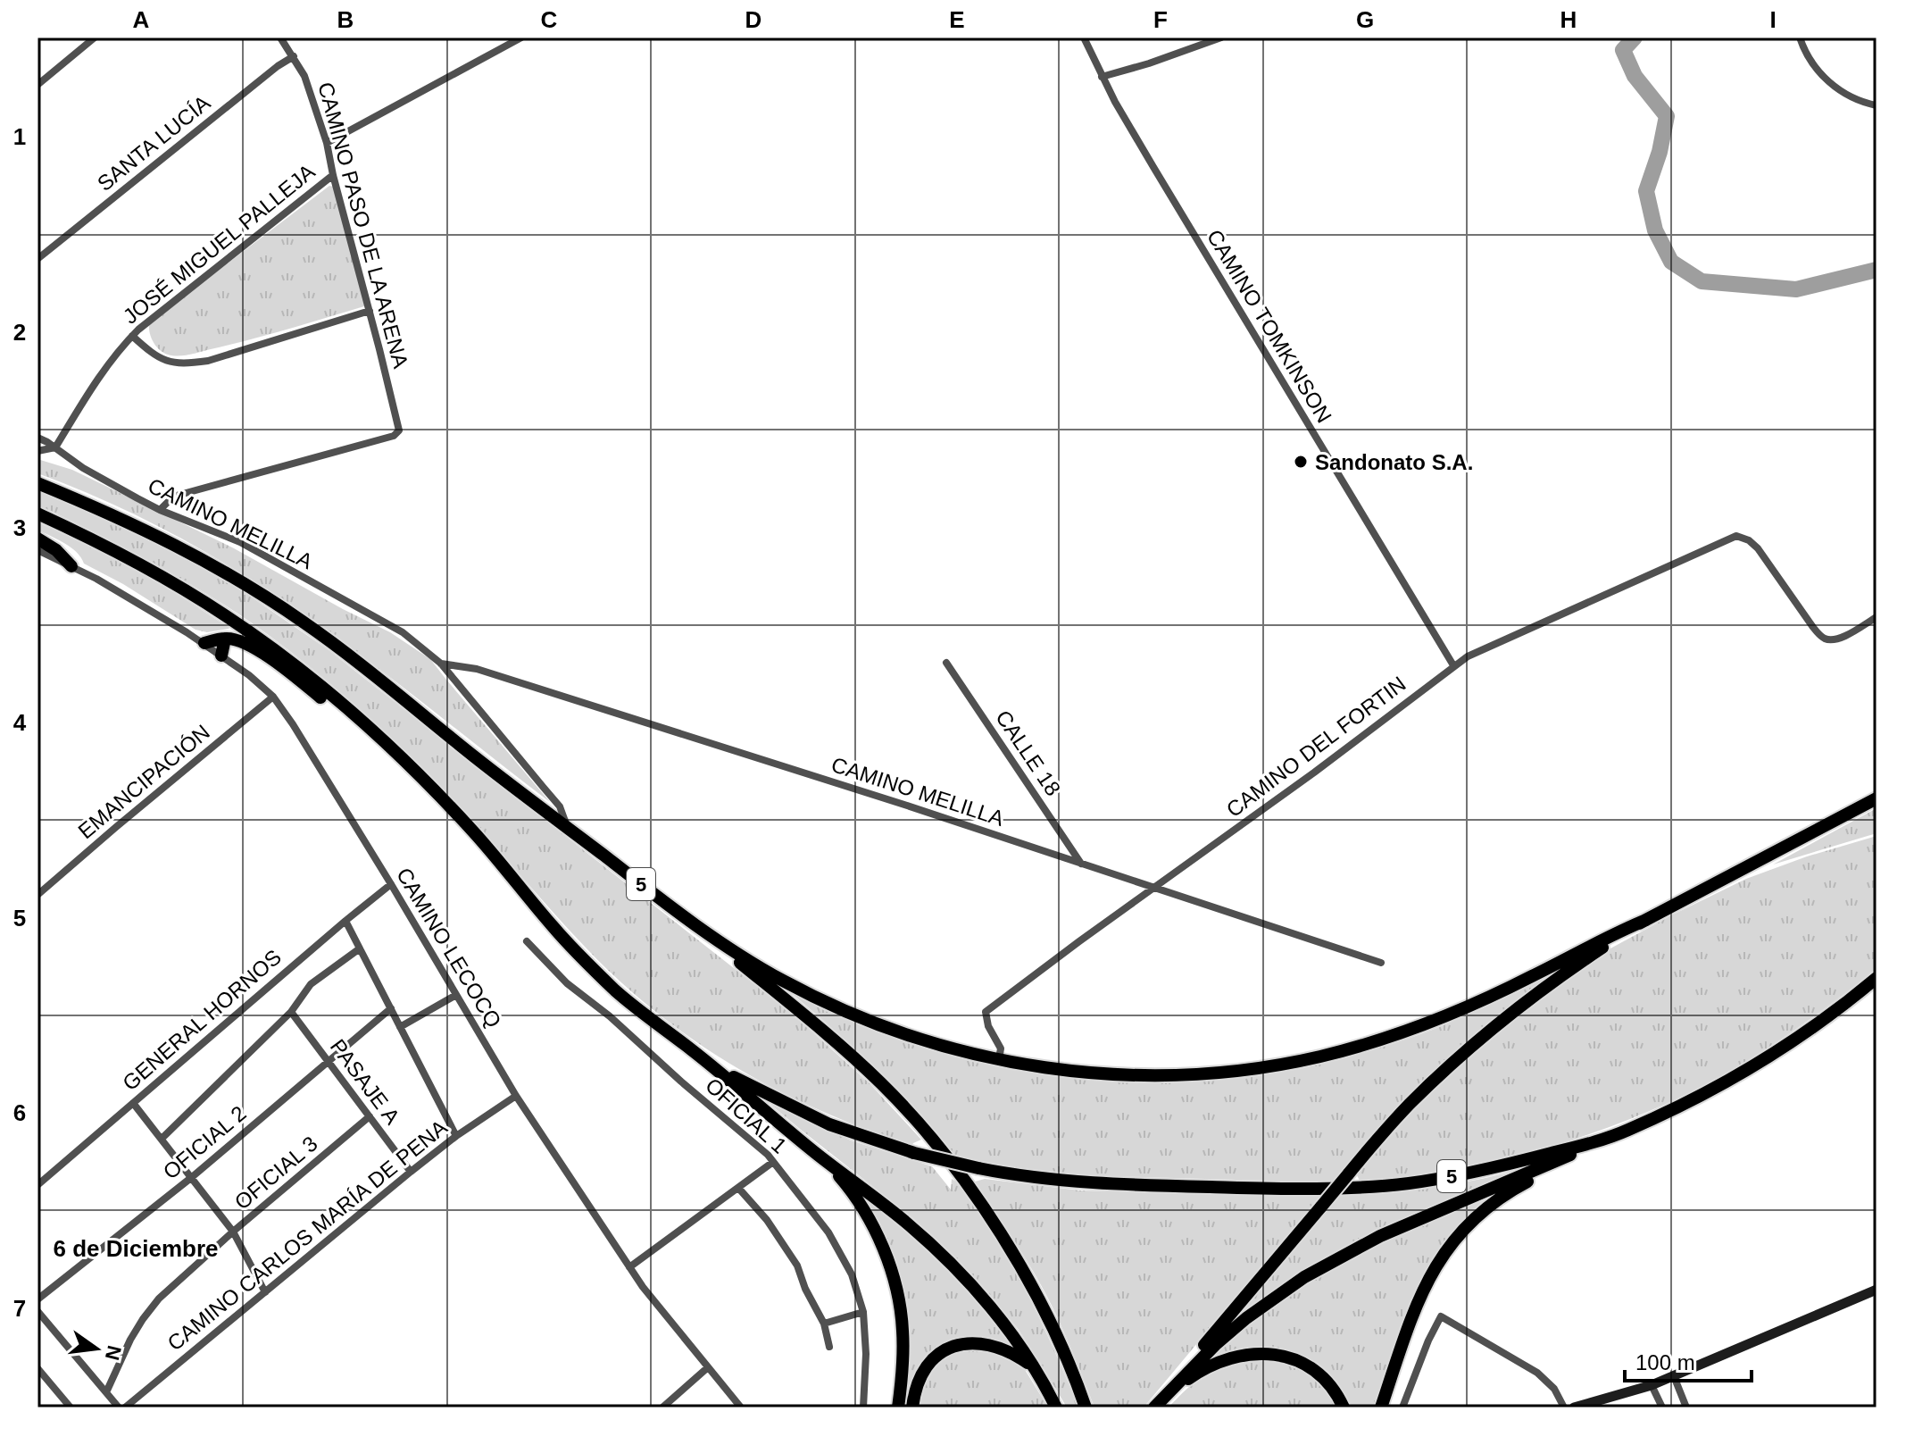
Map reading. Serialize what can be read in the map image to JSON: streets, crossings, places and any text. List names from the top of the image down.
{
  "streets": {
    "highway": ["5"],
    "street": [
      "SANTA LUCÍA",
      "CAMINO PASO DE LA ARENA",
      "JOSÉ MIGUEL PALLEJA",
      "CAMINO TOMKINSON",
      "CAMINO MELILLA",
      "CAMINO DEL FORTIN",
      "CALLE 18",
      "EMANCIPACIÓN",
      "CAMINO LECOCQ",
      "GENERAL HORNOS",
      "PASAJE A",
      "OFICIAL 1",
      "OFICIAL 2",
      "OFICIAL 3",
      "CAMINO CARLOS MARÍA DE PENA"
    ]
  },
  "crossings": [
    ["SANTA LUCÍA", "CAMINO PASO DE LA ARENA"],
    ["CAMINO PASO DE LA ARENA", "JOSÉ MIGUEL PALLEJA"],
    ["CAMINO PASO DE LA ARENA", "CAMINO MELILLA"],
    ["JOSÉ MIGUEL PALLEJA", "CAMINO MELILLA"],
    ["CAMINO TOMKINSON", "CAMINO DEL FORTIN"],
    ["CAMINO MELILLA", "CAMINO DEL FORTIN"],
    ["CAMINO MELILLA", "CALLE 18"],
    ["CAMINO MELILLA", "5"],
    ["CAMINO DEL FORTIN", "5"],
    ["EMANCIPACIÓN", "CAMINO LECOCQ"],
    ["CAMINO LECOCQ", "GENERAL HORNOS"],
    ["CAMINO LECOCQ", "CAMINO CARLOS MARÍA DE PENA"],
    ["PASAJE A", "OFICIAL 2"],
    ["PASAJE A", "OFICIAL 3"],
    ["PASAJE A", "CAMINO CARLOS MARÍA DE PENA"]
  ],
  "districts": ["6 de Diciembre"],
  "places": ["Sandonato S.A."],
  "scale_bar": "100 m",
  "north": "right",
  "grid": {
    "columns": [
      "A",
      "B",
      "C",
      "D",
      "E",
      "F",
      "G",
      "H",
      "I"
    ],
    "rows": [
      "1",
      "2",
      "3",
      "4",
      "5",
      "6",
      "7"
    ]
  }
}
